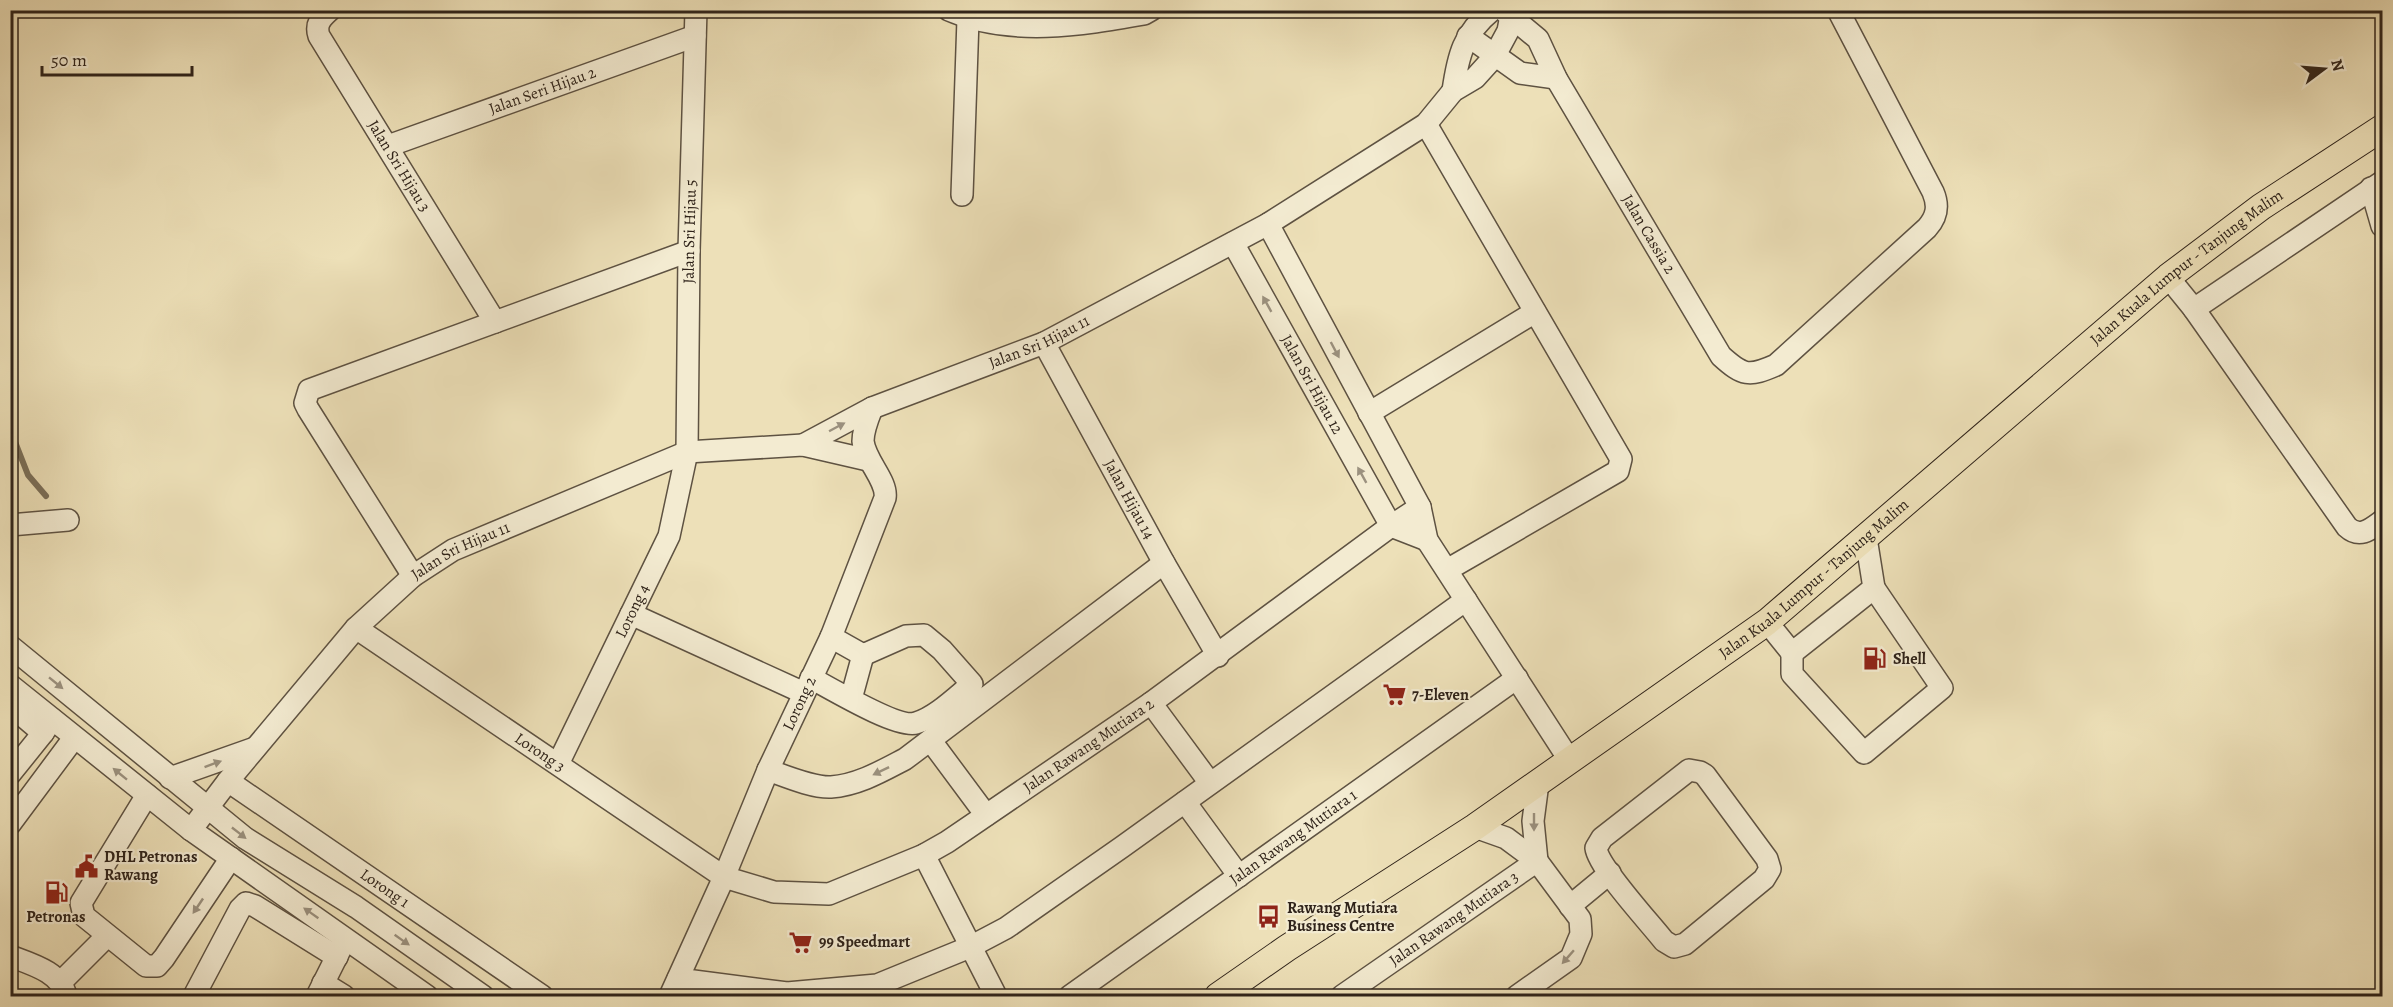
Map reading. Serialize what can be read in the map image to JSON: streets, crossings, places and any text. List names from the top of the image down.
{
  "streets": {
    "main road": ["Jalan Kuala Lumpur - Tanjung Malim"],
    "street": [
      "Jalan Seri Hijau 2",
      "Jalan Sri Hijau 3",
      "Jalan Sri Hijau 5",
      "Jalan Cassia 2",
      "Jalan Sri Hijau 11",
      "Jalan Sri Hijau 12",
      "Jalan Hijau 14",
      "Lorong 4",
      "Lorong 2",
      "Jalan Rawang Mutiara 2",
      "Lorong 3",
      "Jalan Rawang Mutiara 1",
      "Lorong 1",
      "Jalan Rawang Mutiara 3"
    ]
  },
  "crossings": [
    ["Jalan Seri Hijau 2", "Jalan Sri Hijau 3"],
    ["Jalan Seri Hijau 2", "Jalan Sri Hijau 5"],
    ["Jalan Sri Hijau 5", "Jalan Sri Hijau 11"],
    ["Jalan Sri Hijau 5", "Lorong 4"],
    ["Jalan Sri Hijau 11", "Jalan Sri Hijau 12"],
    ["Jalan Sri Hijau 11", "Jalan Hijau 14"],
    ["Jalan Sri Hijau 11", "Lorong 4"],
    ["Jalan Sri Hijau 11", "Lorong 2"],
    ["Jalan Sri Hijau 11", "Lorong 3"],
    ["Jalan Sri Hijau 11", "Lorong 1"],
    ["Jalan Sri Hijau 12", "Jalan Rawang Mutiara 2"],
    ["Jalan Hijau 14", "Jalan Rawang Mutiara 2"],
    ["Lorong 4", "Lorong 3"],
    ["Lorong 2", "Jalan Rawang Mutiara 2"],
    ["Lorong 2", "Lorong 3"],
    ["Jalan Rawang Mutiara 2", "Lorong 3"]
  ],
  "places": {
    "fuel station": ["Shell", "Petronas"],
    "supermarket": ["7-Eleven", "99 Speedmart"],
    "public building": ["DHL Petronas Rawang"],
    "bus stop": ["Rawang Mutiara Business Centre"]
  },
  "scale_bar": "50 m",
  "north": "right"
}
